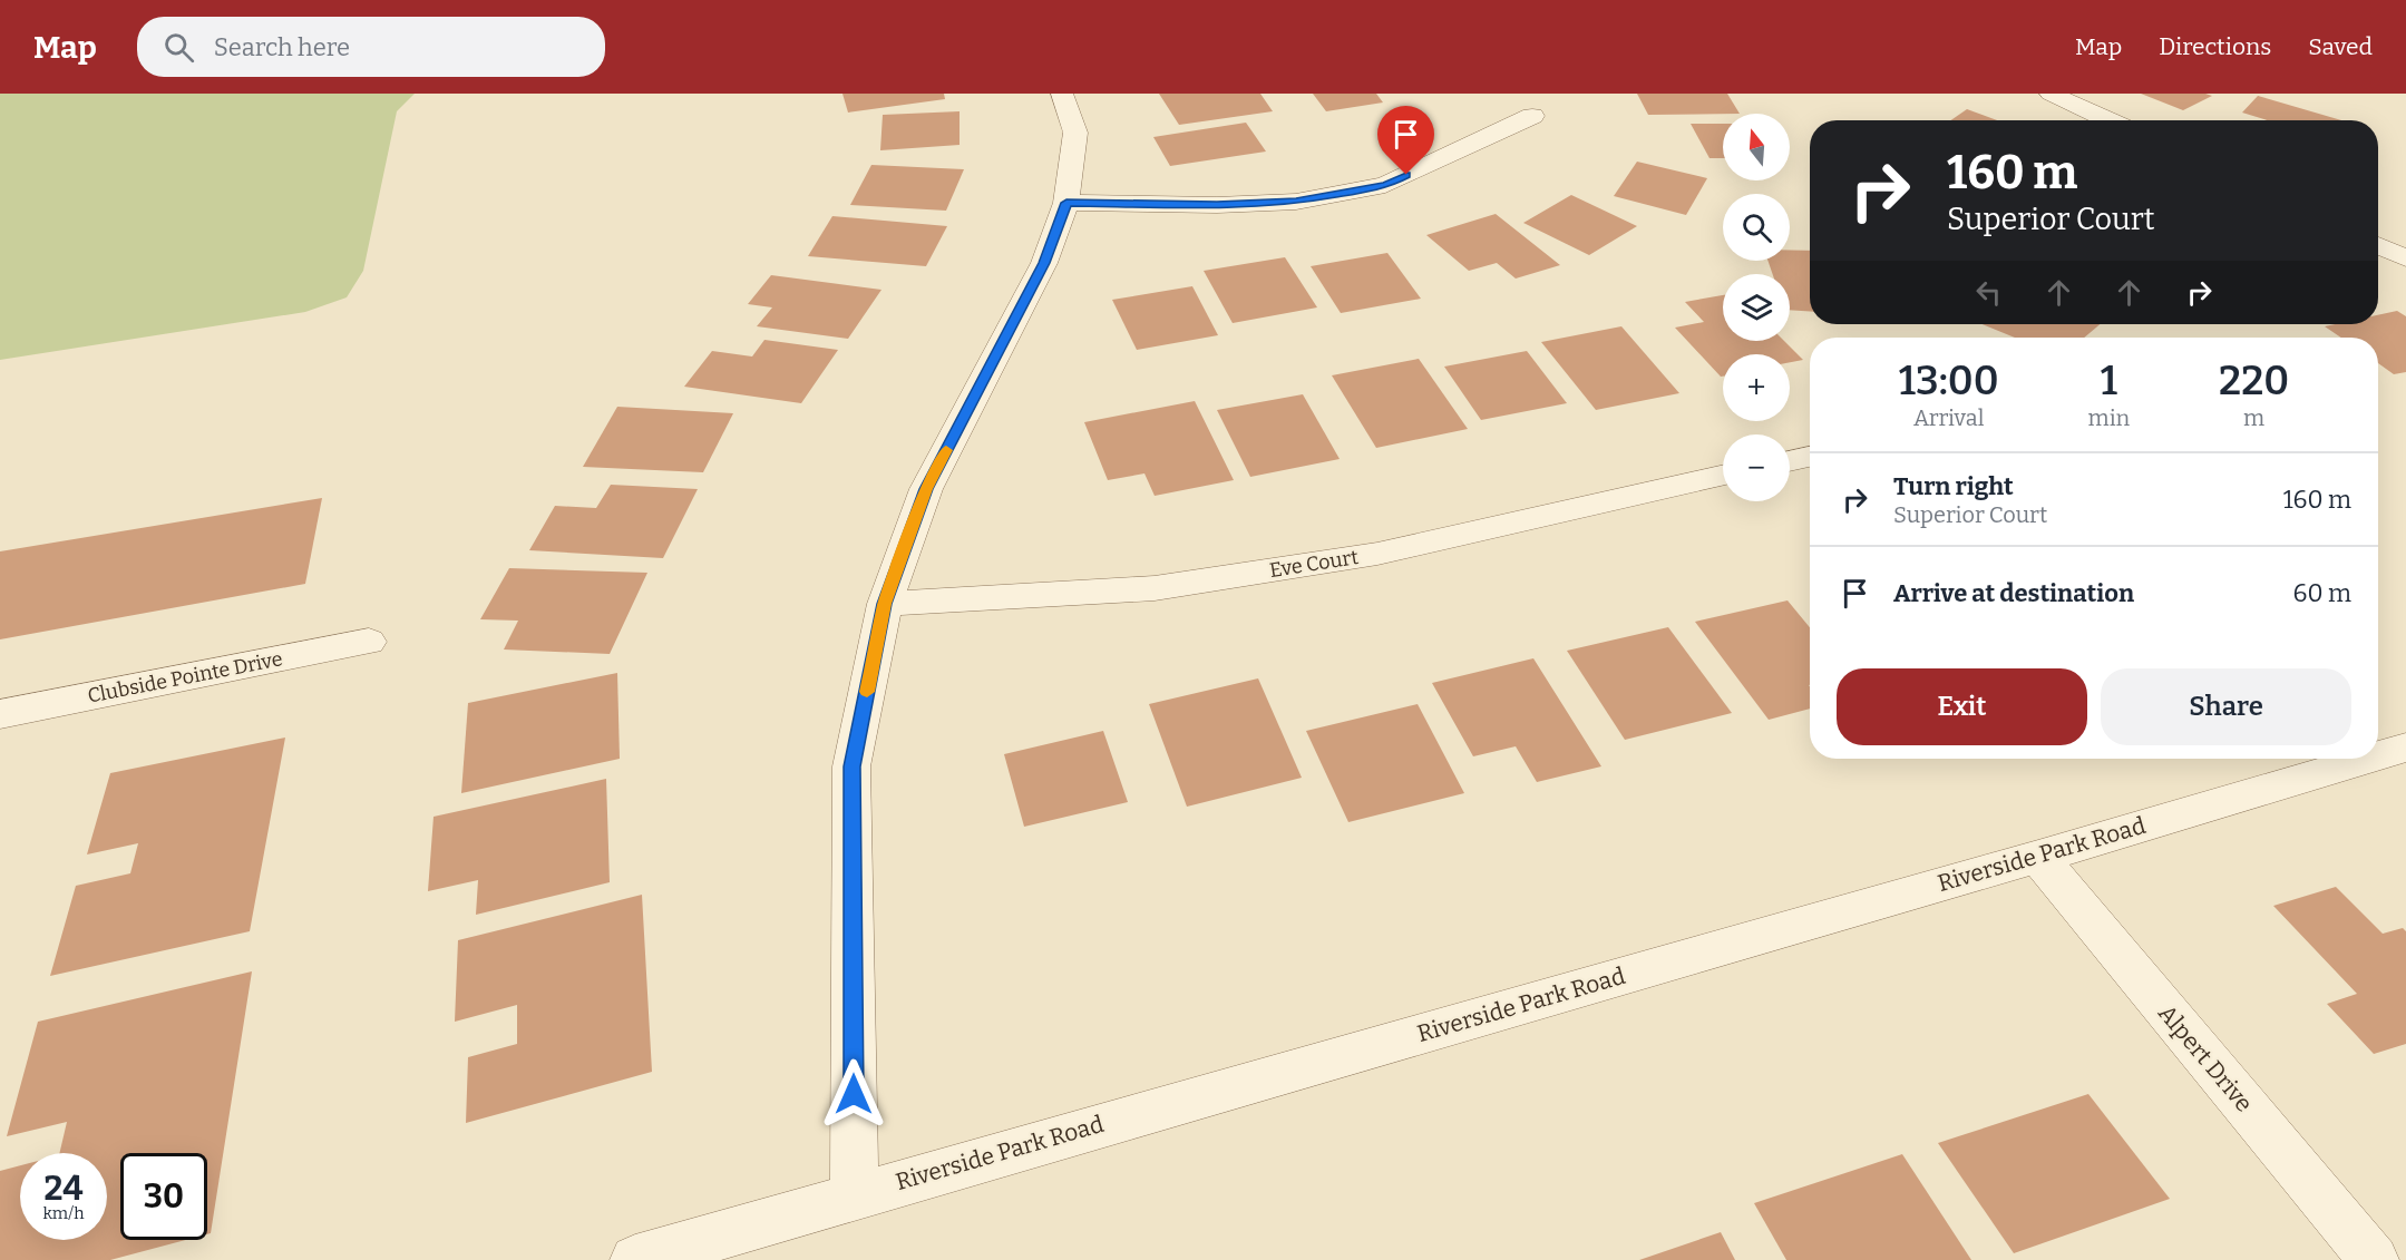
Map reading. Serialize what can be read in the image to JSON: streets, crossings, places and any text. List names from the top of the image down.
{
  "streets": {
    "street": [
      "Eve Court",
      "Clubside Pointe Drive",
      "Riverside Park Road",
      "Alpert Drive"
    ]
  },
  "crossings": [
    ["Riverside Park Road", "Alpert Drive"]
  ],
  "north": "top",
  "page": {
    "header": "Map",
    "search": "Search here",
    "nav": ["Map", "Directions", "Saved"],
    "map_buttons": ["+", "−"],
    "turn": ["160 m", "Superior Court"],
    "eta": [
      "13:00",
      "Arrival",
      "1",
      "min",
      "220",
      "m"
    ],
    "list": [
      {
        "name": "Turn right",
        "note": "Superior Court",
        "value": "160 m"
      },
      {
        "name": "Arrive at destination",
        "value": "60 m"
      }
    ],
    "buttons": ["Exit", "Share"],
    "speed": "24 km/h",
    "limit": "30"
  }
}
